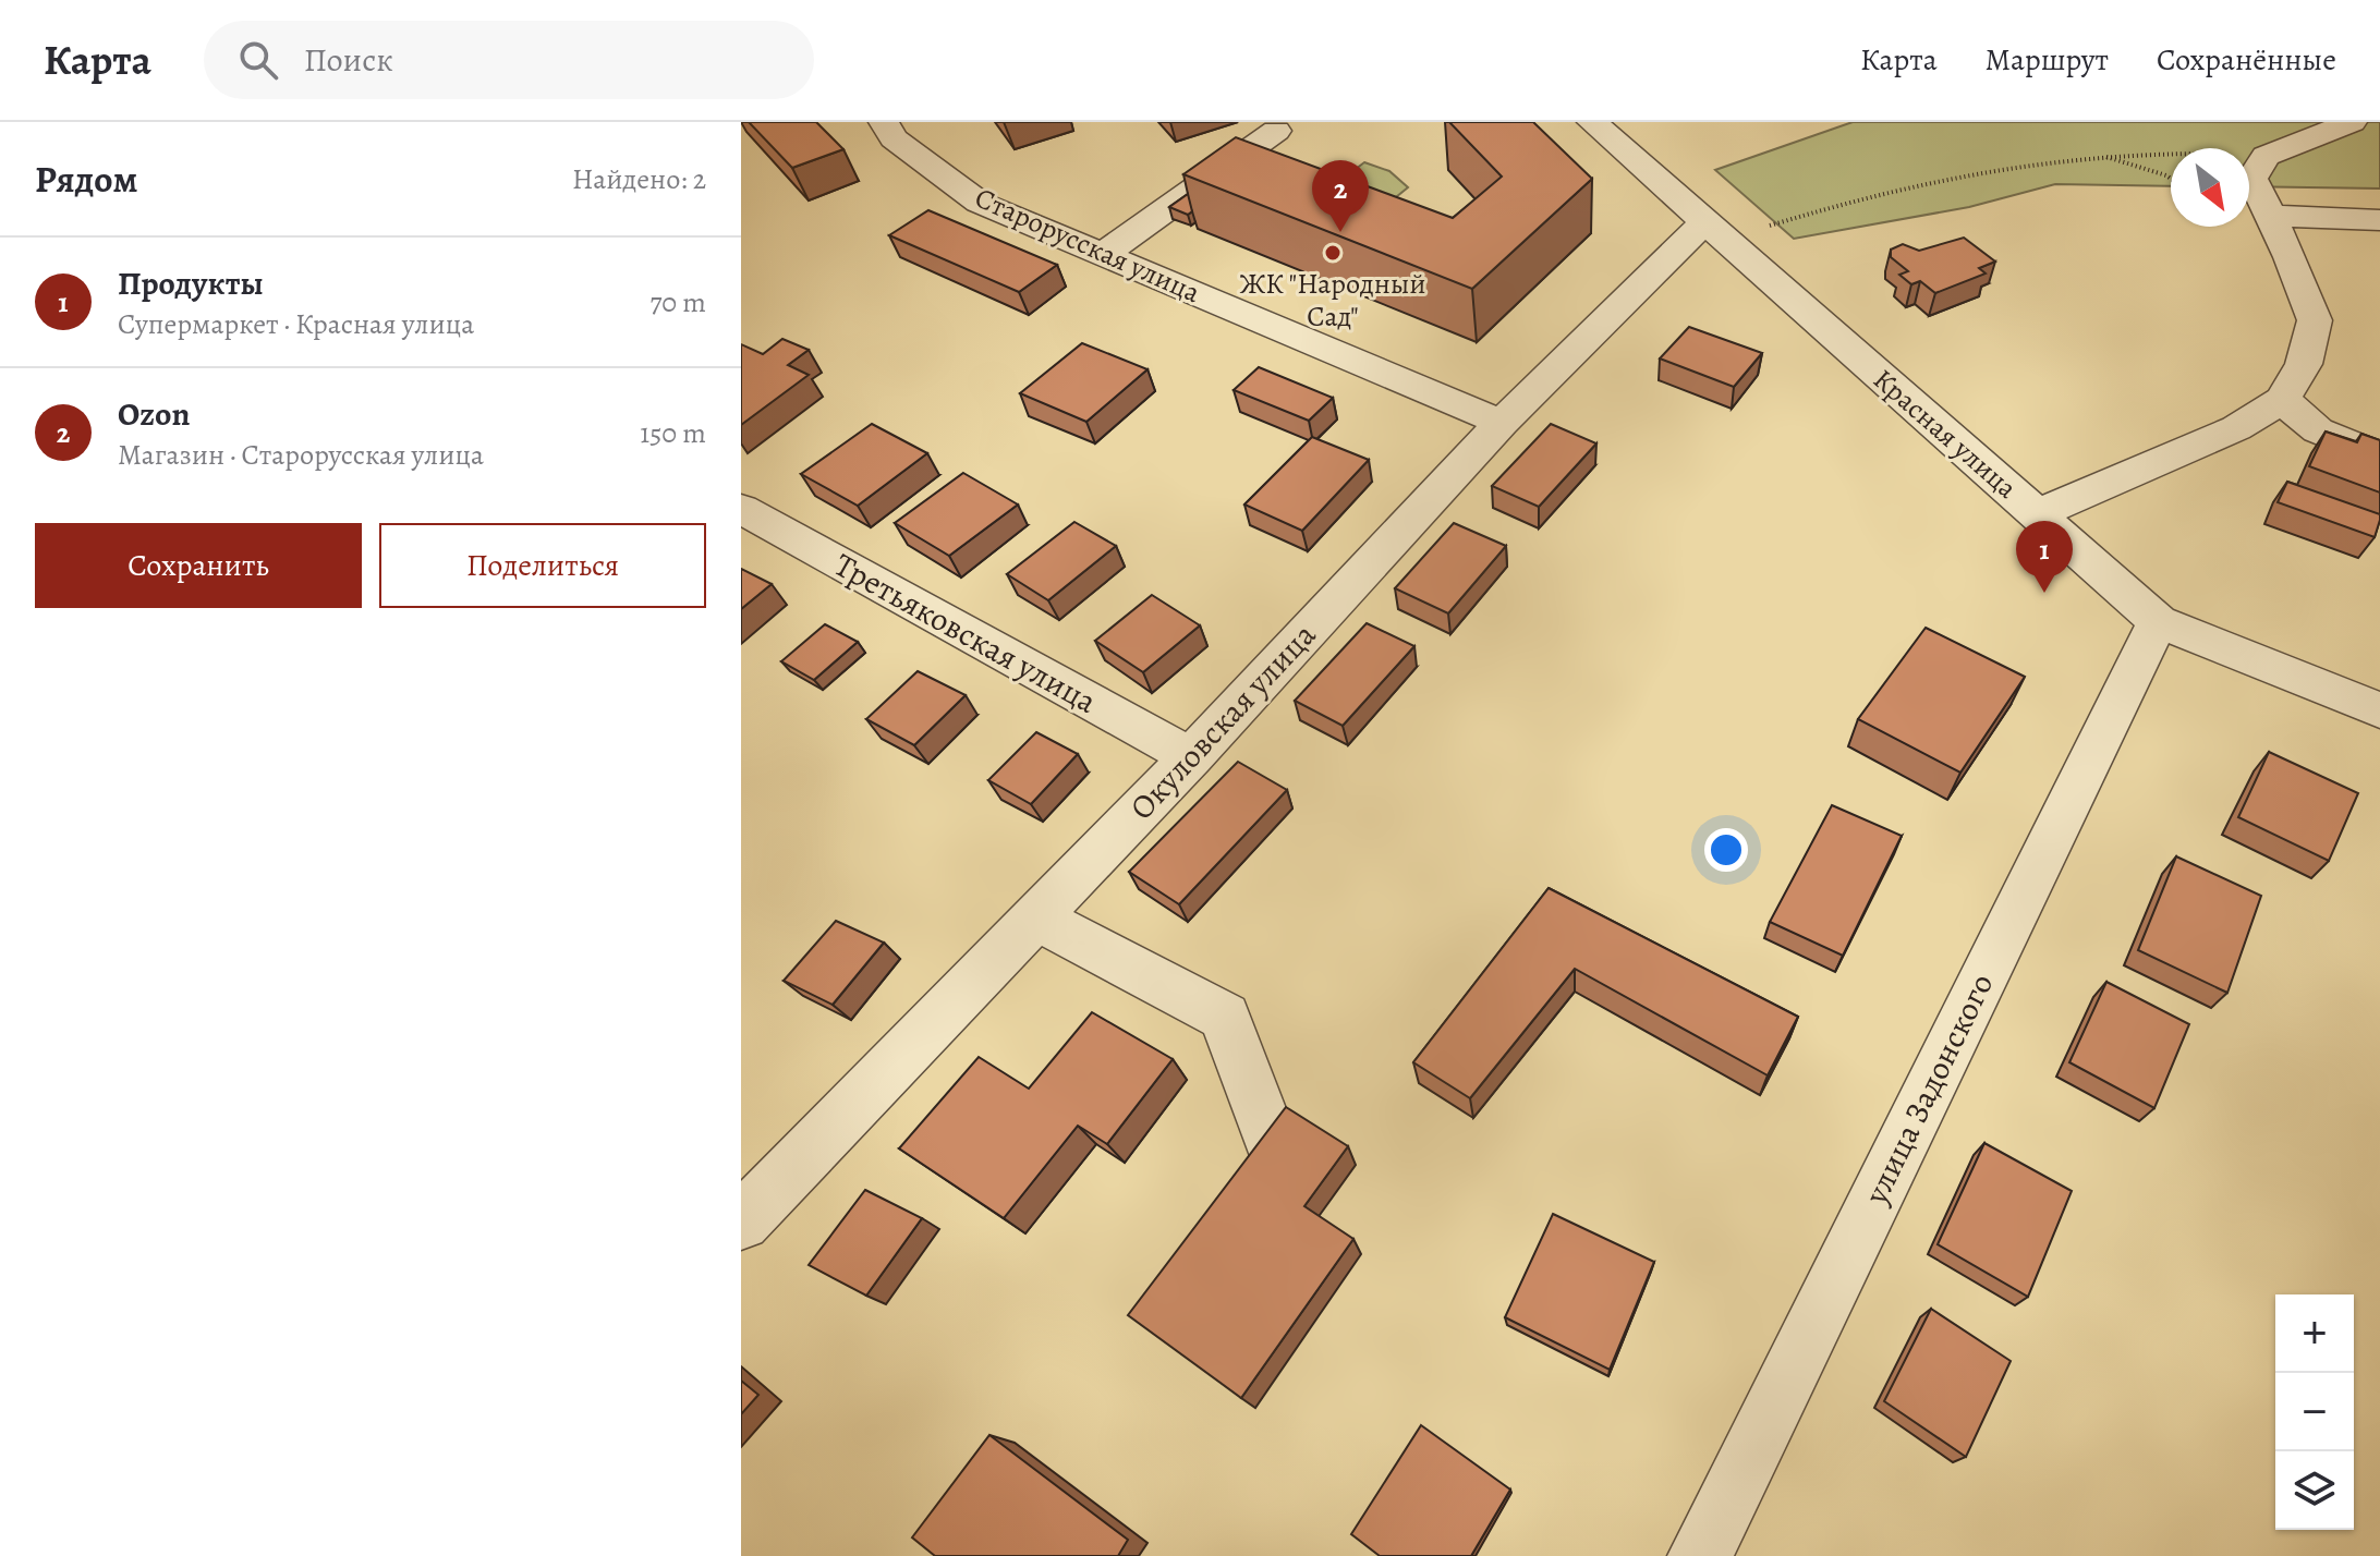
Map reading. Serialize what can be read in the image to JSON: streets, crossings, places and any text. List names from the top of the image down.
{
  "streets": {
    "street": [
      "Старорусская улица",
      "Красная улица",
      "Третьяковская улица",
      "Окуловская улица",
      "улица Задонского"
    ]
  },
  "crossings": [
    ["Старорусская улица", "Окуловская улица"],
    ["Красная улица", "Окуловская улица"],
    ["Красная улица", "улица Задонского"],
    ["Третьяковская улица", "Окуловская улица"]
  ],
  "places": ["ЖК \"Народный Сад\""],
  "north": "bottom right",
  "page": {
    "header": "Карта",
    "search": "Поиск",
    "nav": ["Карта", "Маршрут", "Сохранённые"],
    "heading": ["Рядом", "Найдено: 2"],
    "pins": ["2", "1"],
    "list": [
      {
        "mark": "1",
        "name": "Продукты",
        "note": "Супермаркет · Красная улица",
        "value": "70 m"
      },
      {
        "mark": "2",
        "name": "Ozon",
        "note": "Магазин · Старорусская улица",
        "value": "150 m"
      }
    ],
    "buttons": ["Сохранить", "Поделиться"],
    "map_buttons": ["+", "−"]
  }
}
